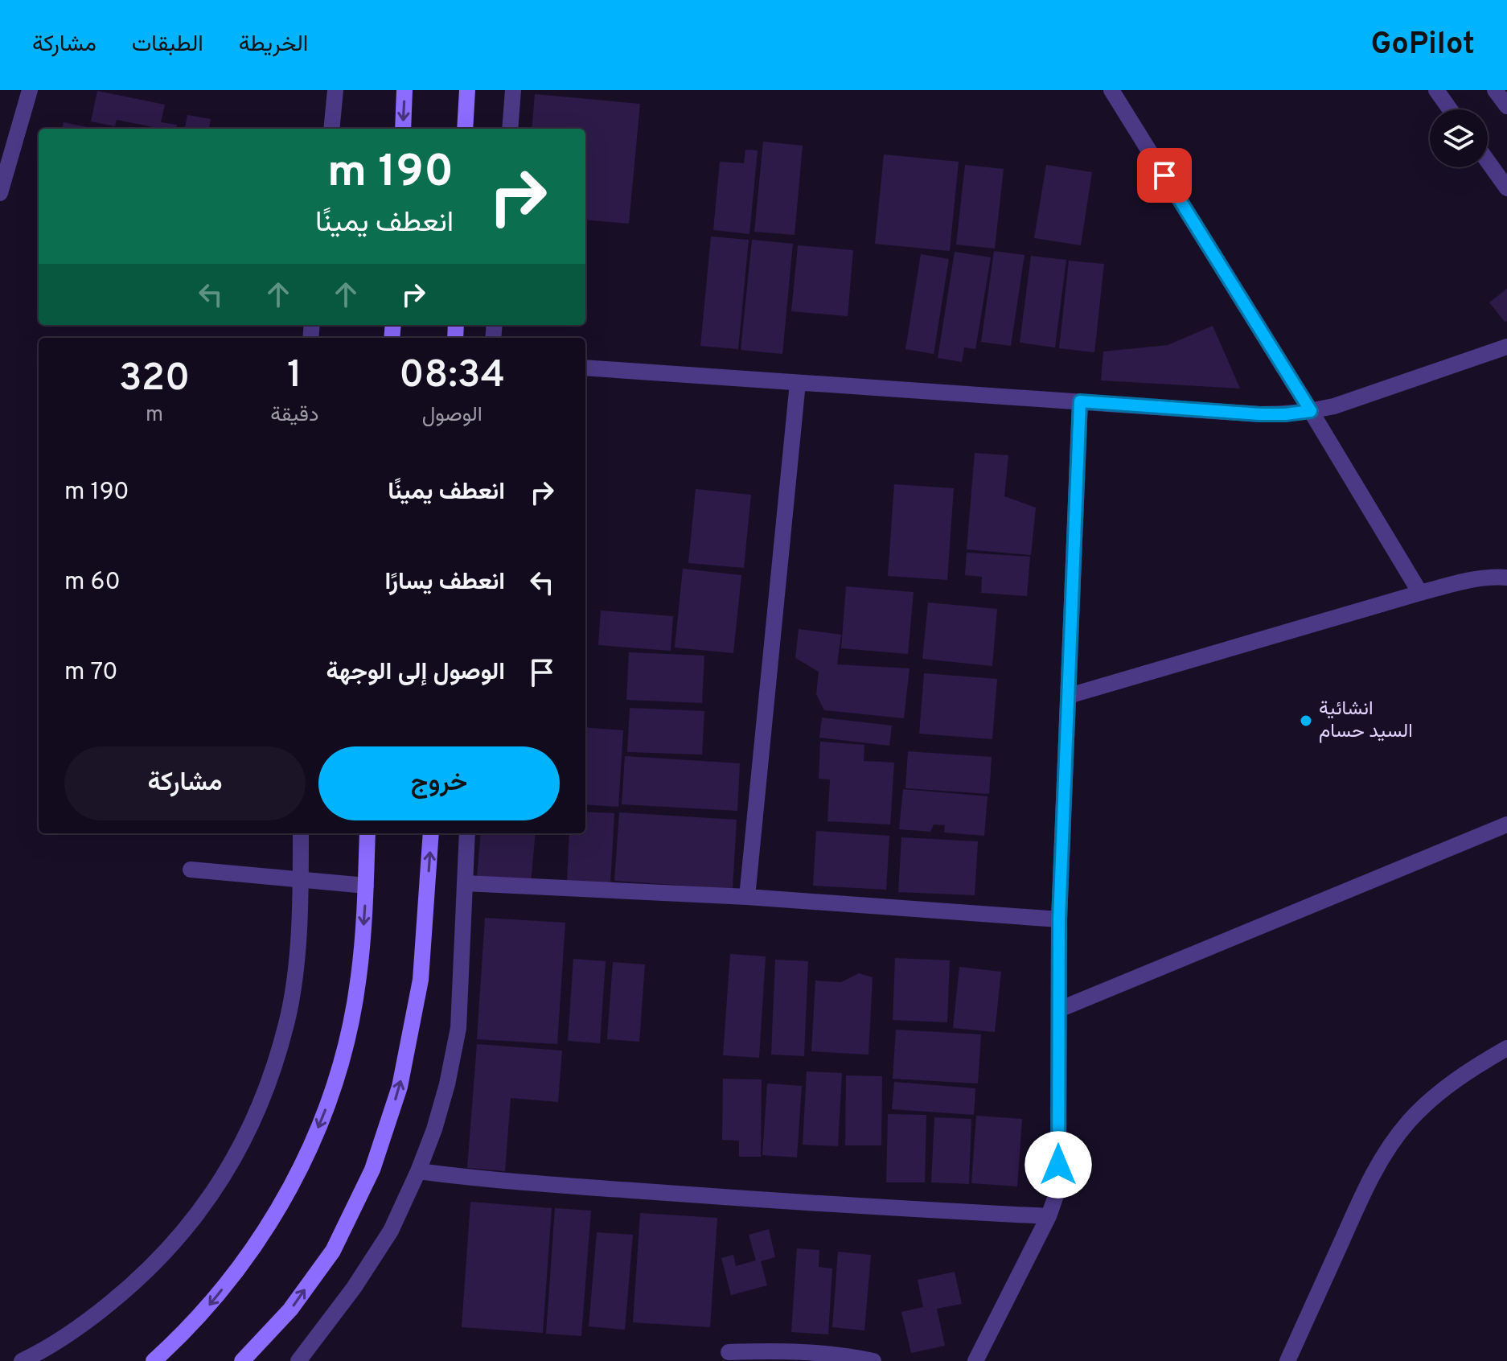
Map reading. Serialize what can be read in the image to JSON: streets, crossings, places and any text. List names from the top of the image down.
{
  "places": ["انشائية السيد حسام"],
  "page": {
    "header": "GoPilot",
    "nav": ["الخريطة", "الطبقات", "مشاركة"],
    "turn": ["190 m", "انعطف يمينًا"],
    "eta": [
      "08:34",
      "الوصول",
      "1",
      "دقيقة",
      "320",
      "m"
    ],
    "list": [
      {
        "name": "انعطف يمينًا",
        "value": "190 m"
      },
      {
        "name": "انعطف يسارًا",
        "value": "60 m"
      },
      {
        "name": "الوصول إلى الوجهة",
        "value": "70 m"
      }
    ],
    "buttons": ["خروج", "مشاركة"]
  }
}
